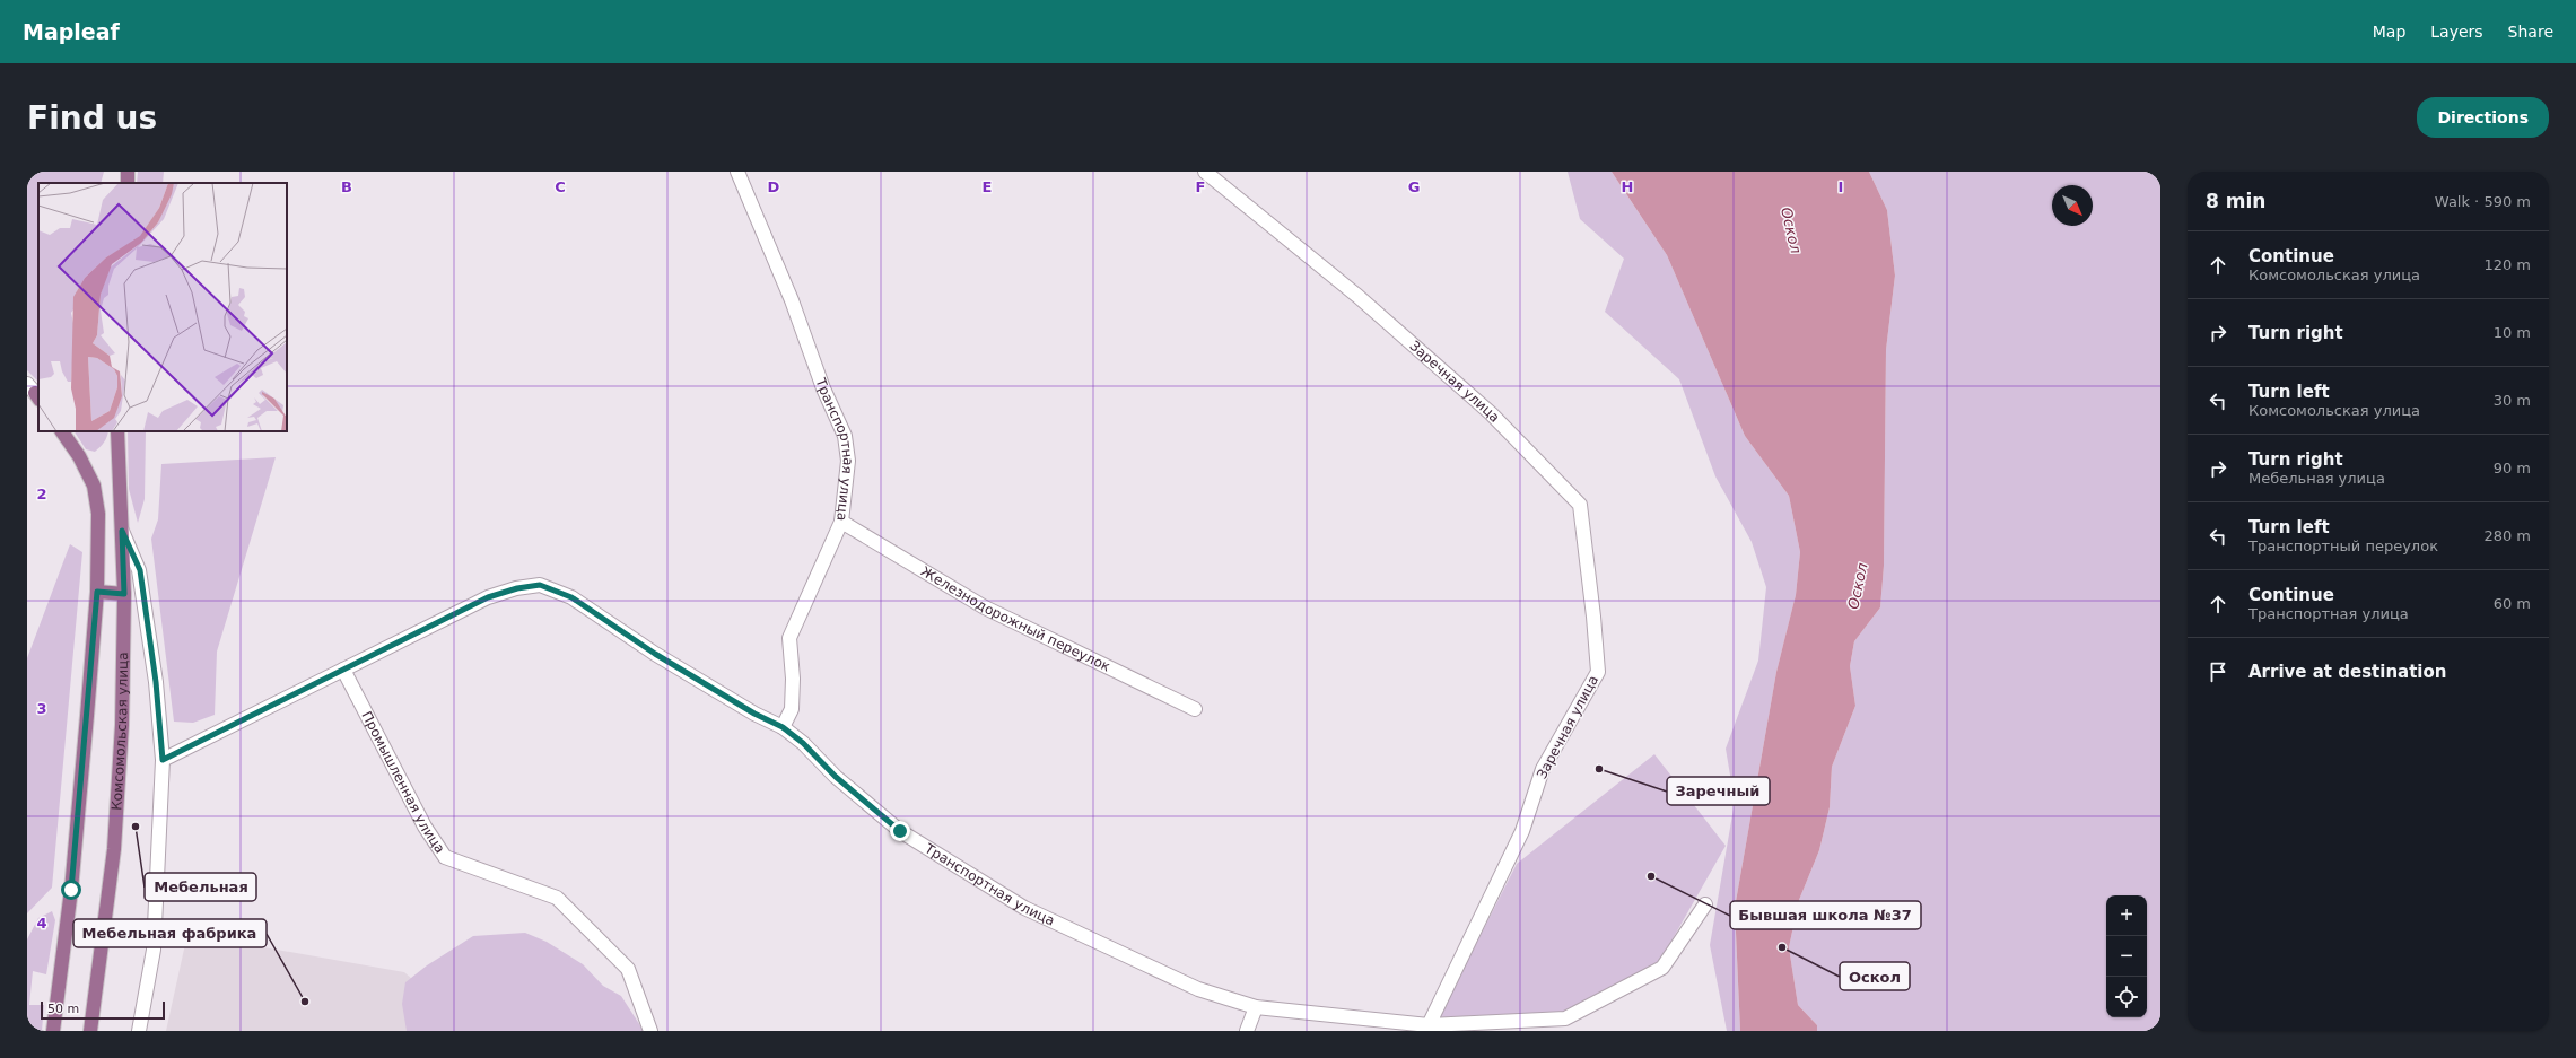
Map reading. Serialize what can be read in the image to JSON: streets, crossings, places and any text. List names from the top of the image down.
{
  "streets": {
    "main road": ["Комсомольская улица"],
    "street": [
      "Заречная улица",
      "Транспортная улица",
      "Железнодорожный переулок",
      "Промышленная улица"
    ]
  },
  "crossings": [
    ["Заречная улица", "Транспортная улица"],
    ["Транспортная улица", "Железнодорожный переулок"]
  ],
  "water": ["Оскол"],
  "places": [
    "Заречный",
    "Мебельная",
    "Бывшая школа №37",
    "Оскол",
    "Мебельная фабрика"
  ],
  "scale_bar": "50 m",
  "north": "bottom right",
  "page": {
    "header": "Mapleaf",
    "nav": ["Map", "Layers", "Share"],
    "buttons": "Directions",
    "title": "Find us",
    "heading": ["8 min", "Walk · 590 m"],
    "list": [
      ["Continue", "Комсомольская улица", "120 m"],
      ["Turn right", "10 m"],
      ["Turn left", "Комсомольская улица", "30 m"],
      ["Turn right", "Мебельная улица", "90 m"],
      ["Turn left", "Транспортный переулок", "280 m"],
      ["Continue", "Транспортная улица", "60 m"],
      "Arrive at destination"
    ],
    "map_buttons": ["+", "−"],
    "scale": "50 m"
  },
  "grid": {
    "columns": [
      "B",
      "C",
      "D",
      "E",
      "F",
      "G",
      "H",
      "I"
    ],
    "rows": ["2", "3", "4"]
  }
}
